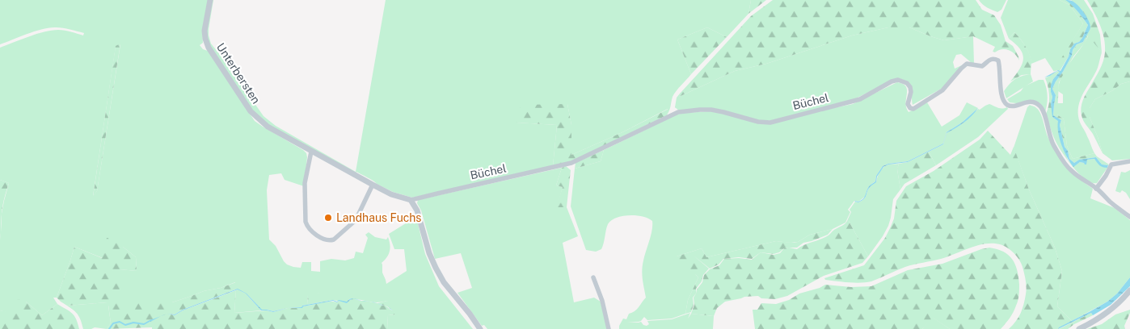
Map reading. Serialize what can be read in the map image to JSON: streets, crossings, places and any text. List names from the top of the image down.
{
  "streets": {
    "street": ["Unterbersten", "Büchel"]
  },
  "crossings": [
    ["Unterbersten", "Büchel"]
  ],
  "places": ["Landhaus Fuchs"]
}
